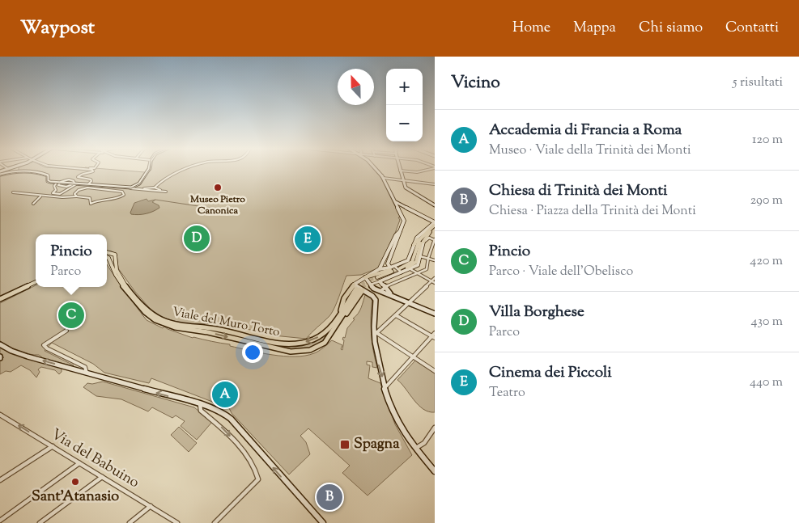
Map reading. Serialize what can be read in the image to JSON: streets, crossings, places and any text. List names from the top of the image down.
{
  "streets": {
    "main road": ["Viale del Muro Torto"],
    "street": ["Via del Babuino"]
  },
  "places": {
    "other": ["Museo Pietro Canonica", "Sant'Atanasio"],
    "transit": ["Spagna"]
  },
  "north": "top",
  "page": {
    "header": "Waypost",
    "nav": [
      "Home",
      "Mappa",
      "Chi siamo",
      "Contatti"
    ],
    "heading": ["Vicino", "5 risultati"],
    "map_buttons": ["+", "−"],
    "list": [
      {
        "mark": "A",
        "name": "Accademia di Francia a Roma",
        "note": "Museo · Viale della Trinità dei Monti",
        "value": "120 m"
      },
      {
        "mark": "B",
        "name": "Chiesa di Trinità dei Monti",
        "note": "Chiesa · Piazza della Trinità dei Monti",
        "value": "290 m"
      },
      {
        "mark": "C",
        "name": "Pincio",
        "note": "Parco · Viale dell'Obelisco",
        "value": "420 m"
      },
      {
        "mark": "D",
        "name": "Villa Borghese",
        "note": "Parco",
        "value": "430 m"
      },
      {
        "mark": "E",
        "name": "Cinema dei Piccoli",
        "note": "Teatro",
        "value": "440 m"
      }
    ],
    "pins": [
      "D",
      "E",
      "C",
      "A",
      "B"
    ],
    "popup": ["Pincio", "Parco"]
  }
}
